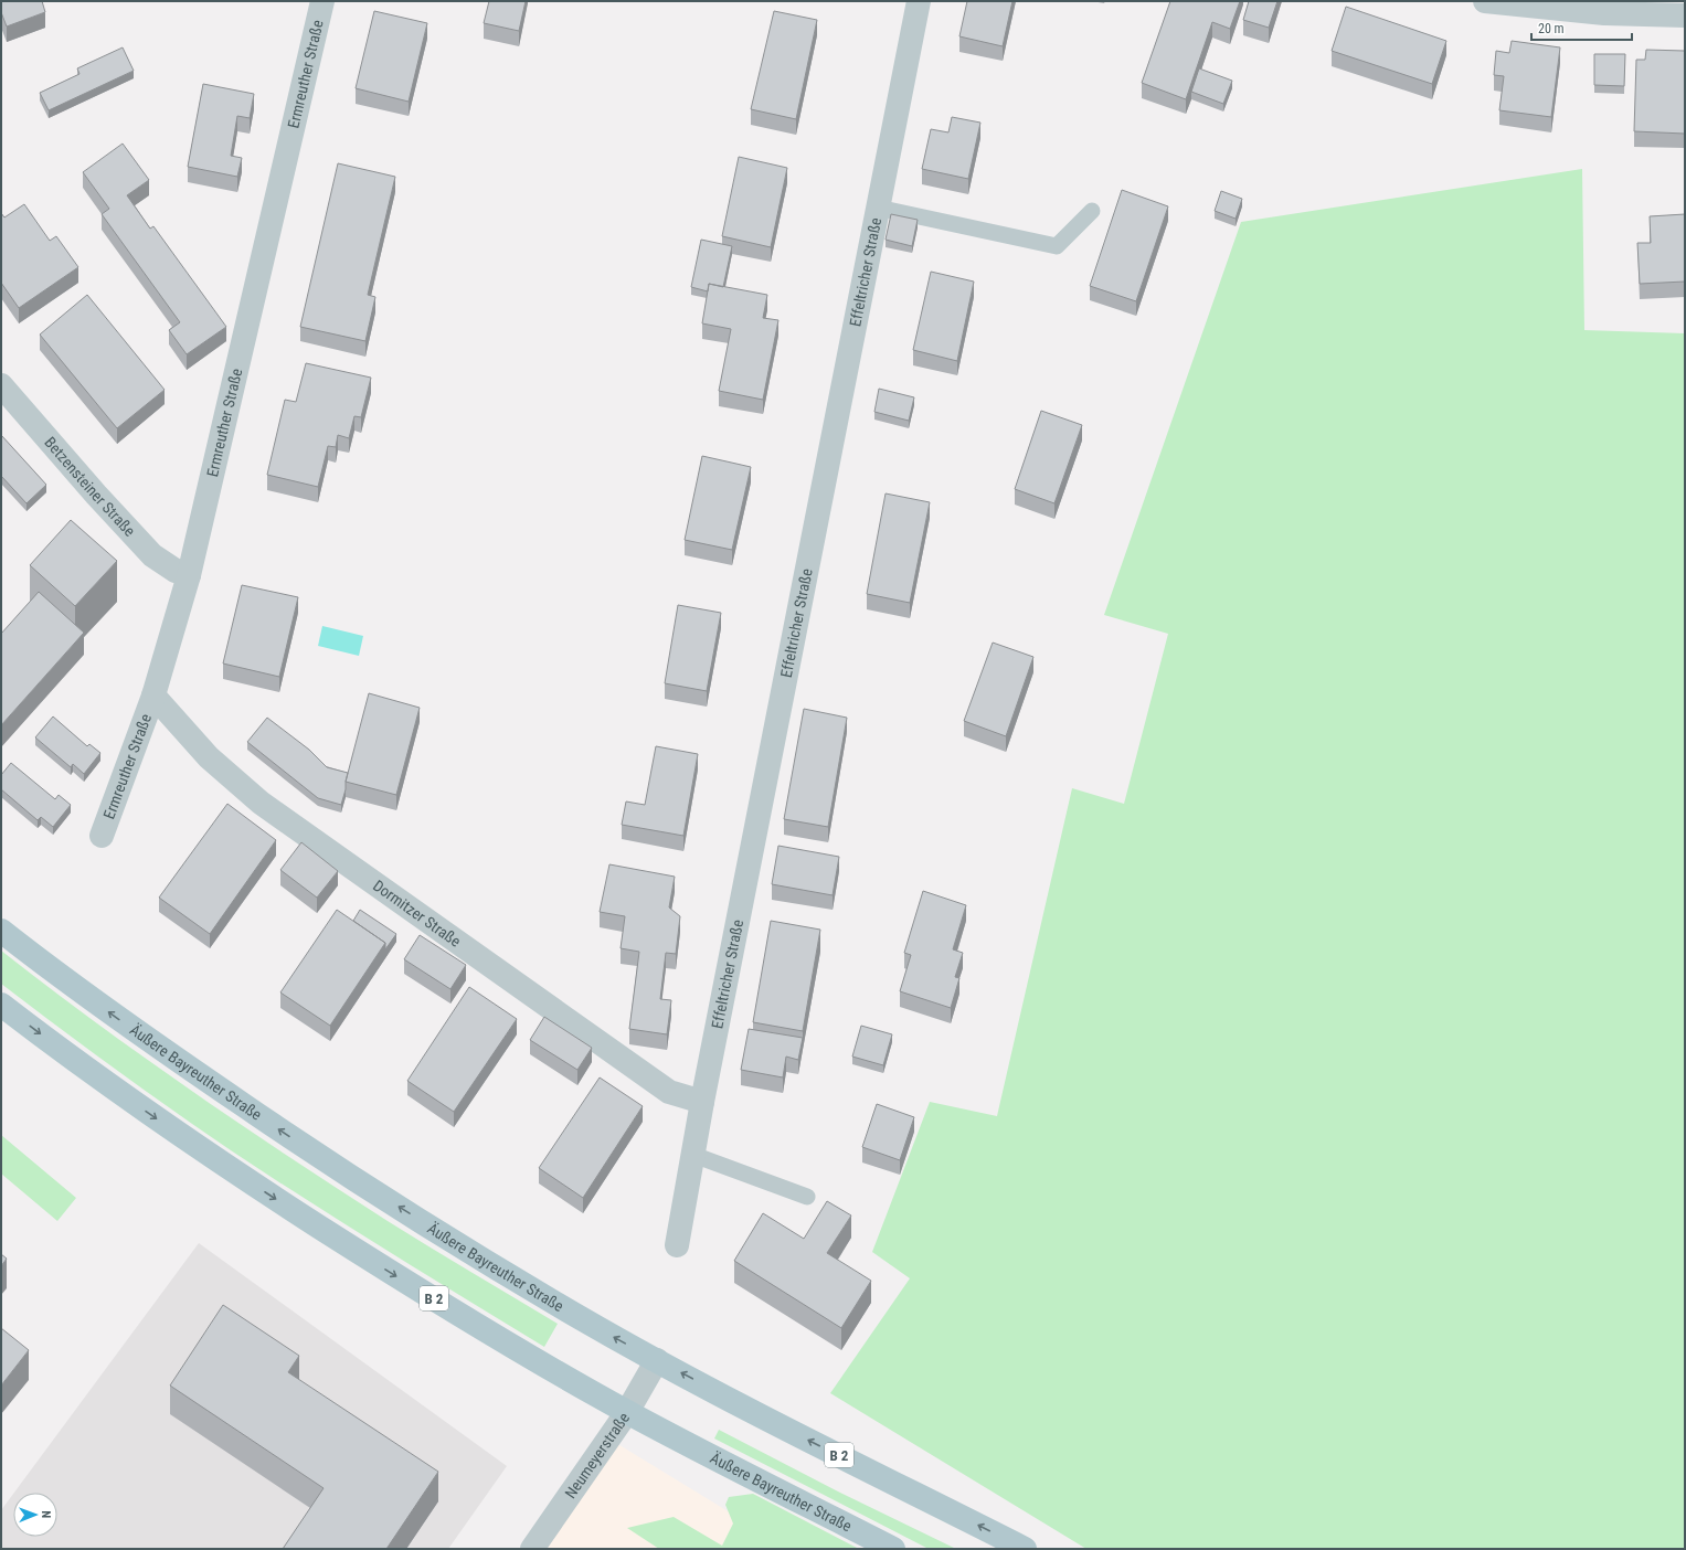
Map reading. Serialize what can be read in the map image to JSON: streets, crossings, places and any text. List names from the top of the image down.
{
  "streets": {
    "main road": ["Äußere Bayreuther Straße", "B 2"],
    "street": [
      "Ermreuther Straße",
      "Effeltricher Straße",
      "Betzensteiner Straße",
      "Dormitzer Straße",
      "Neumeyerstraße"
    ]
  },
  "crossings": [
    ["Ermreuther Straße", "Betzensteiner Straße"],
    ["Ermreuther Straße", "Dormitzer Straße"],
    ["Effeltricher Straße", "Dormitzer Straße"],
    ["Äußere Bayreuther Straße", "Neumeyerstraße"]
  ],
  "scale_bar": "20 m",
  "north": "right"
}
